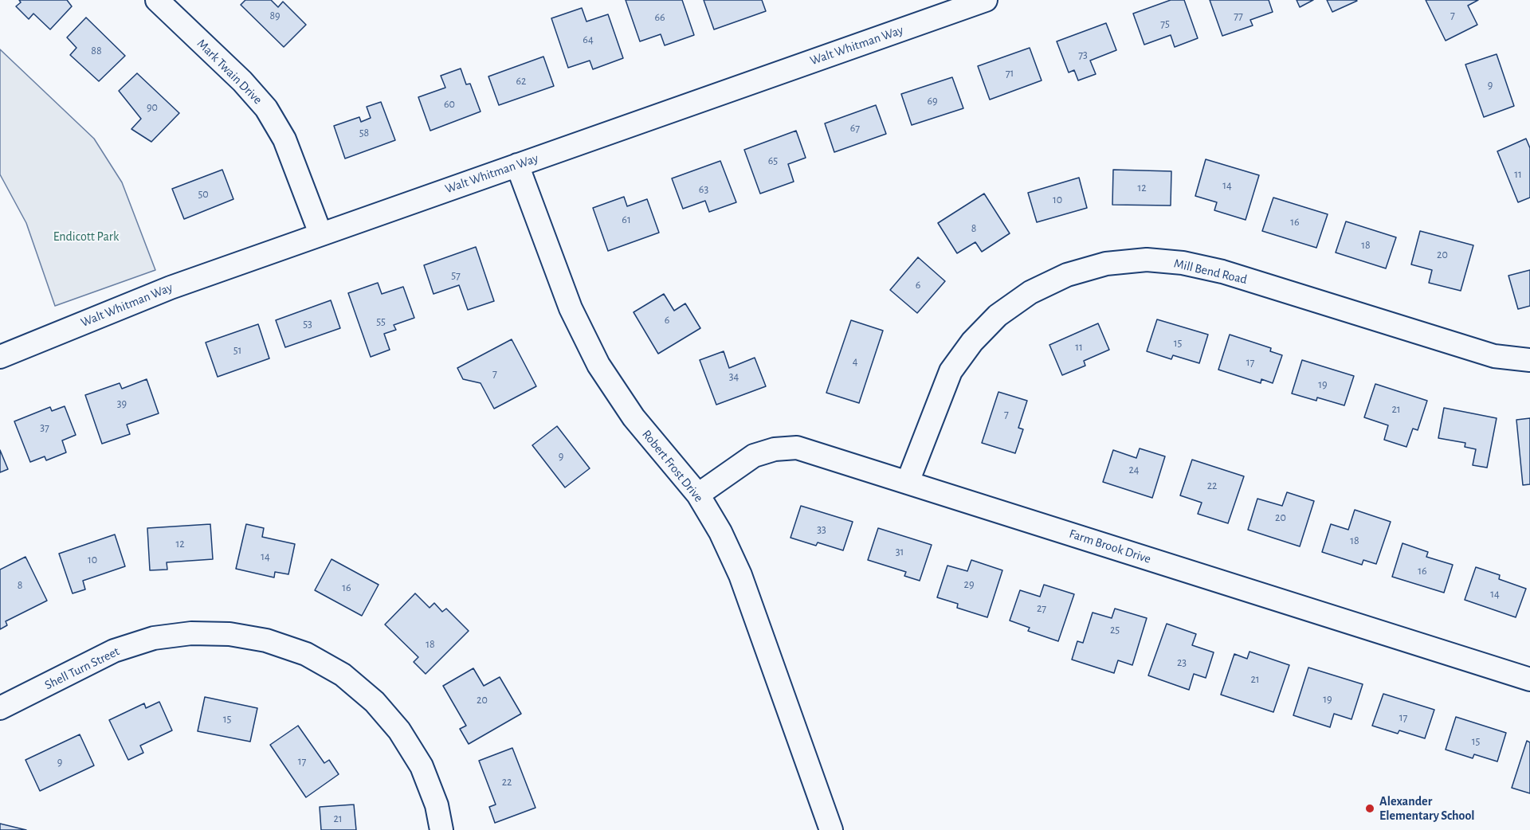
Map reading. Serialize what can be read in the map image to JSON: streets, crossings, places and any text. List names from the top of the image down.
{
  "streets": {
    "street": [
      "Walt Whitman Way",
      "Mark Twain Drive",
      "Mill Bend Road",
      "Robert Frost Drive",
      "Farm Brook Drive",
      "Shell Turn Street"
    ]
  },
  "crossings": [
    ["Walt Whitman Way", "Mark Twain Drive"],
    ["Walt Whitman Way", "Robert Frost Drive"],
    ["Mill Bend Road", "Farm Brook Drive"],
    ["Robert Frost Drive", "Farm Brook Drive"]
  ],
  "parks": ["Endicott Park"],
  "places": ["Alexander Elementary School"],
  "house_numbers": [
    "7",
    "89",
    "77",
    "66",
    "75",
    "64",
    "88",
    "73",
    "71",
    "62",
    "9",
    "69",
    "60",
    "90",
    "67",
    "58",
    "65",
    "11",
    "14",
    "12",
    "63",
    "50",
    "10",
    "61",
    "16",
    "8",
    "18",
    "20",
    "57",
    "6",
    "6",
    "55",
    "53",
    "15",
    "11",
    "51",
    "4",
    "17",
    "7",
    "34",
    "19",
    "39",
    "21",
    "7",
    "37",
    "9",
    "24",
    "22",
    "20",
    "33",
    "18",
    "12",
    "31",
    "14",
    "10",
    "16",
    "29",
    "8",
    "16",
    "14",
    "27",
    "25",
    "18",
    "23",
    "21",
    "19",
    "20",
    "17",
    "15",
    "15",
    "17",
    "9",
    "22",
    "21"
  ]
}
